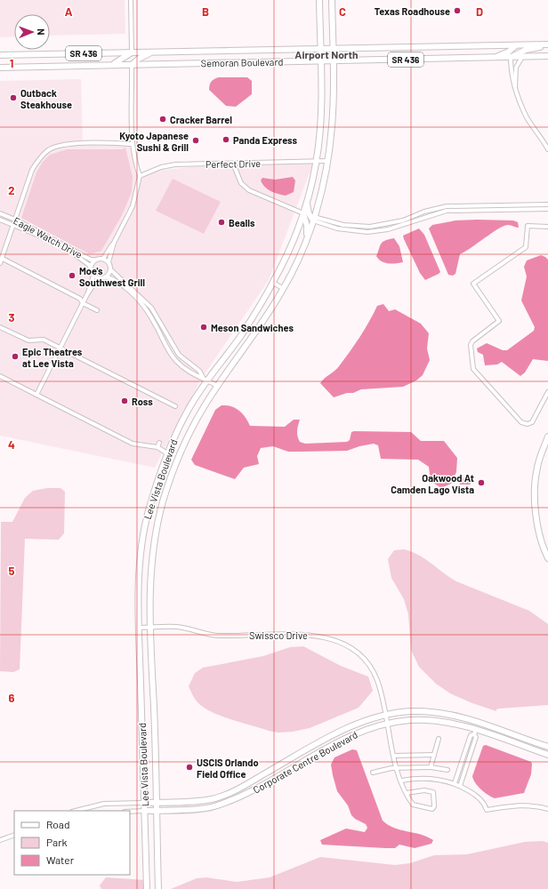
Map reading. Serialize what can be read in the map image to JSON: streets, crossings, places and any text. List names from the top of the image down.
{
  "streets": {
    "street": [
      "SR 436",
      "Semoran Boulevard",
      "Perfect Drive",
      "Eagle Watch Drive",
      "Lee Vista Boulevard",
      "Swissco Drive",
      "Corporate Centre Boulevard"
    ]
  },
  "crossings": [
    ["Semoran Boulevard", "Lee Vista Boulevard"],
    ["Perfect Drive", "Eagle Watch Drive"],
    ["Perfect Drive", "Lee Vista Boulevard"],
    ["Lee Vista Boulevard", "Swissco Drive"],
    ["Lee Vista Boulevard", "Corporate Centre Boulevard"],
    ["Swissco Drive", "Corporate Centre Boulevard"]
  ],
  "districts": ["Airport North"],
  "places": [
    "Texas Roadhouse",
    "Outback Steakhouse",
    "Cracker Barrel",
    "Panda Express",
    "Kyoto Japanese Sushi & Grill",
    "Bealls",
    "Moe's Southwest Grill",
    "Meson Sandwiches",
    "Epic Theatres at Lee Vista",
    "Ross",
    "Oakwood At Camden Lago Vista",
    "USCIS Orlando Field Office"
  ],
  "legend": ["Road", "Park", "Water"],
  "north": "right",
  "grid": {
    "columns": [
      "A",
      "B",
      "C",
      "D"
    ],
    "rows": [
      "1",
      "2",
      "3",
      "4",
      "5",
      "6"
    ]
  }
}
